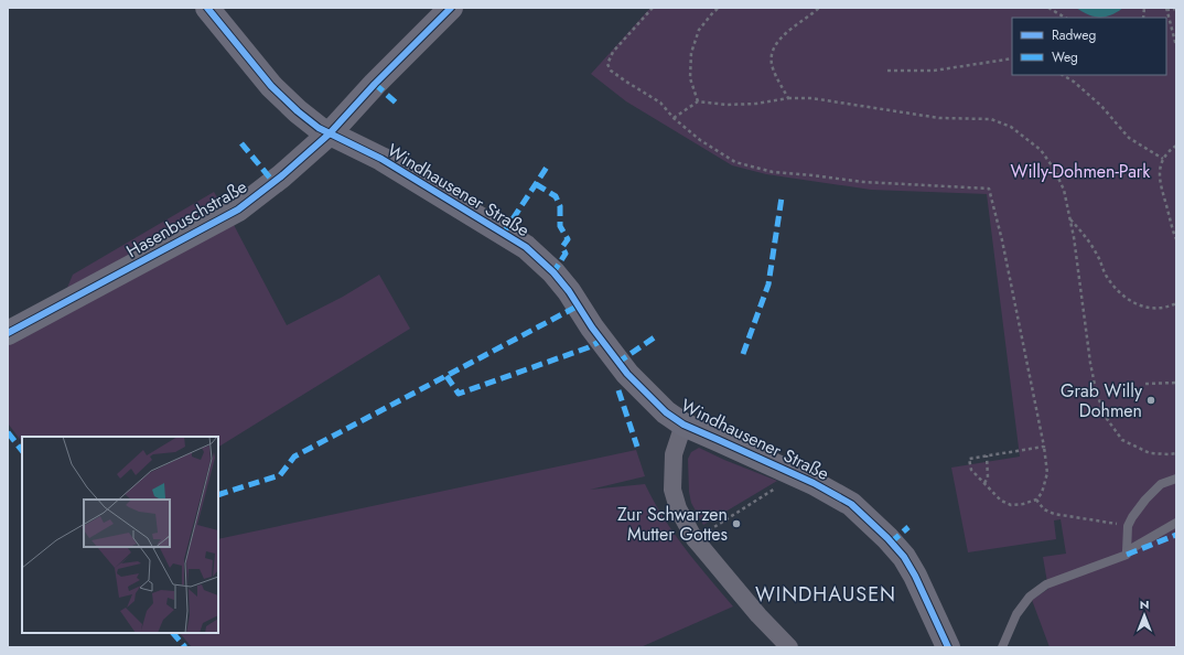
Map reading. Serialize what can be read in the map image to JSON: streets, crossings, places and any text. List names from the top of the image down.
{
  "streets": {
    "street": ["Windhausener Straße", "Hasenbuschstraße"]
  },
  "crossings": [
    ["Windhausener Straße", "Hasenbuschstraße"]
  ],
  "districts": ["WINDHAUSEN"],
  "parks": ["Willy-Dohmen-Park"],
  "places": ["Grab Willy Dohmen", "Zur Schwarzen Mutter Gottes"],
  "legend": ["Radweg", "Weg"],
  "north": "top"
}
